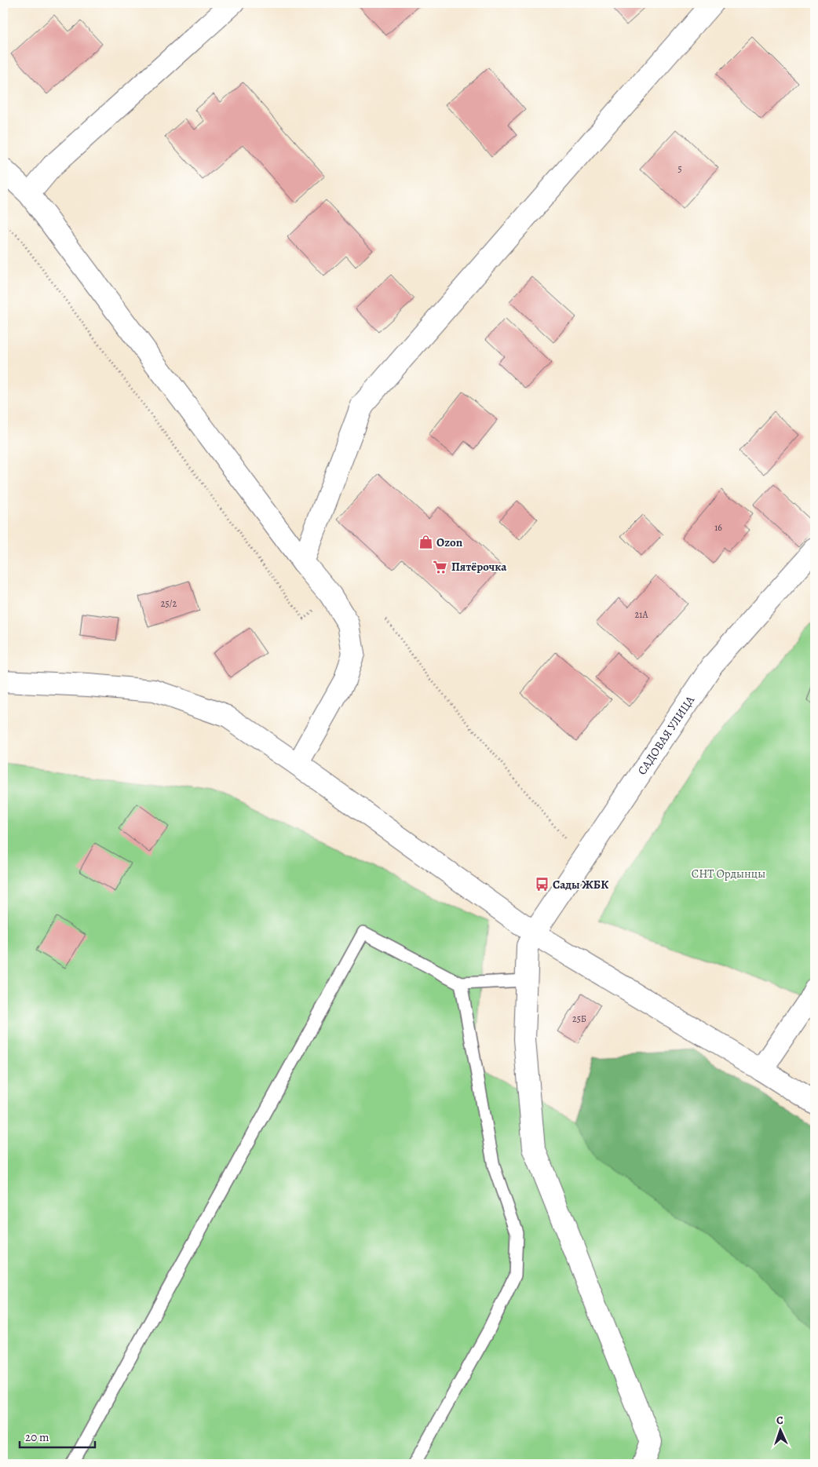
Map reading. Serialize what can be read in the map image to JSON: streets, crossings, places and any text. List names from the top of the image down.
{
  "streets": {
    "street": ["САДОВАЯ УЛИЦА"]
  },
  "parks": ["СНТ Ордынцы"],
  "places": {
    "shop": ["Ozon"],
    "supermarket": ["Пятёрочка"],
    "bus stop": ["Сады ЖБК"]
  },
  "house_numbers": [
    "5",
    "16",
    "25/2",
    "21А",
    "25Б"
  ],
  "scale_bar": "20 m",
  "north": "top"
}
